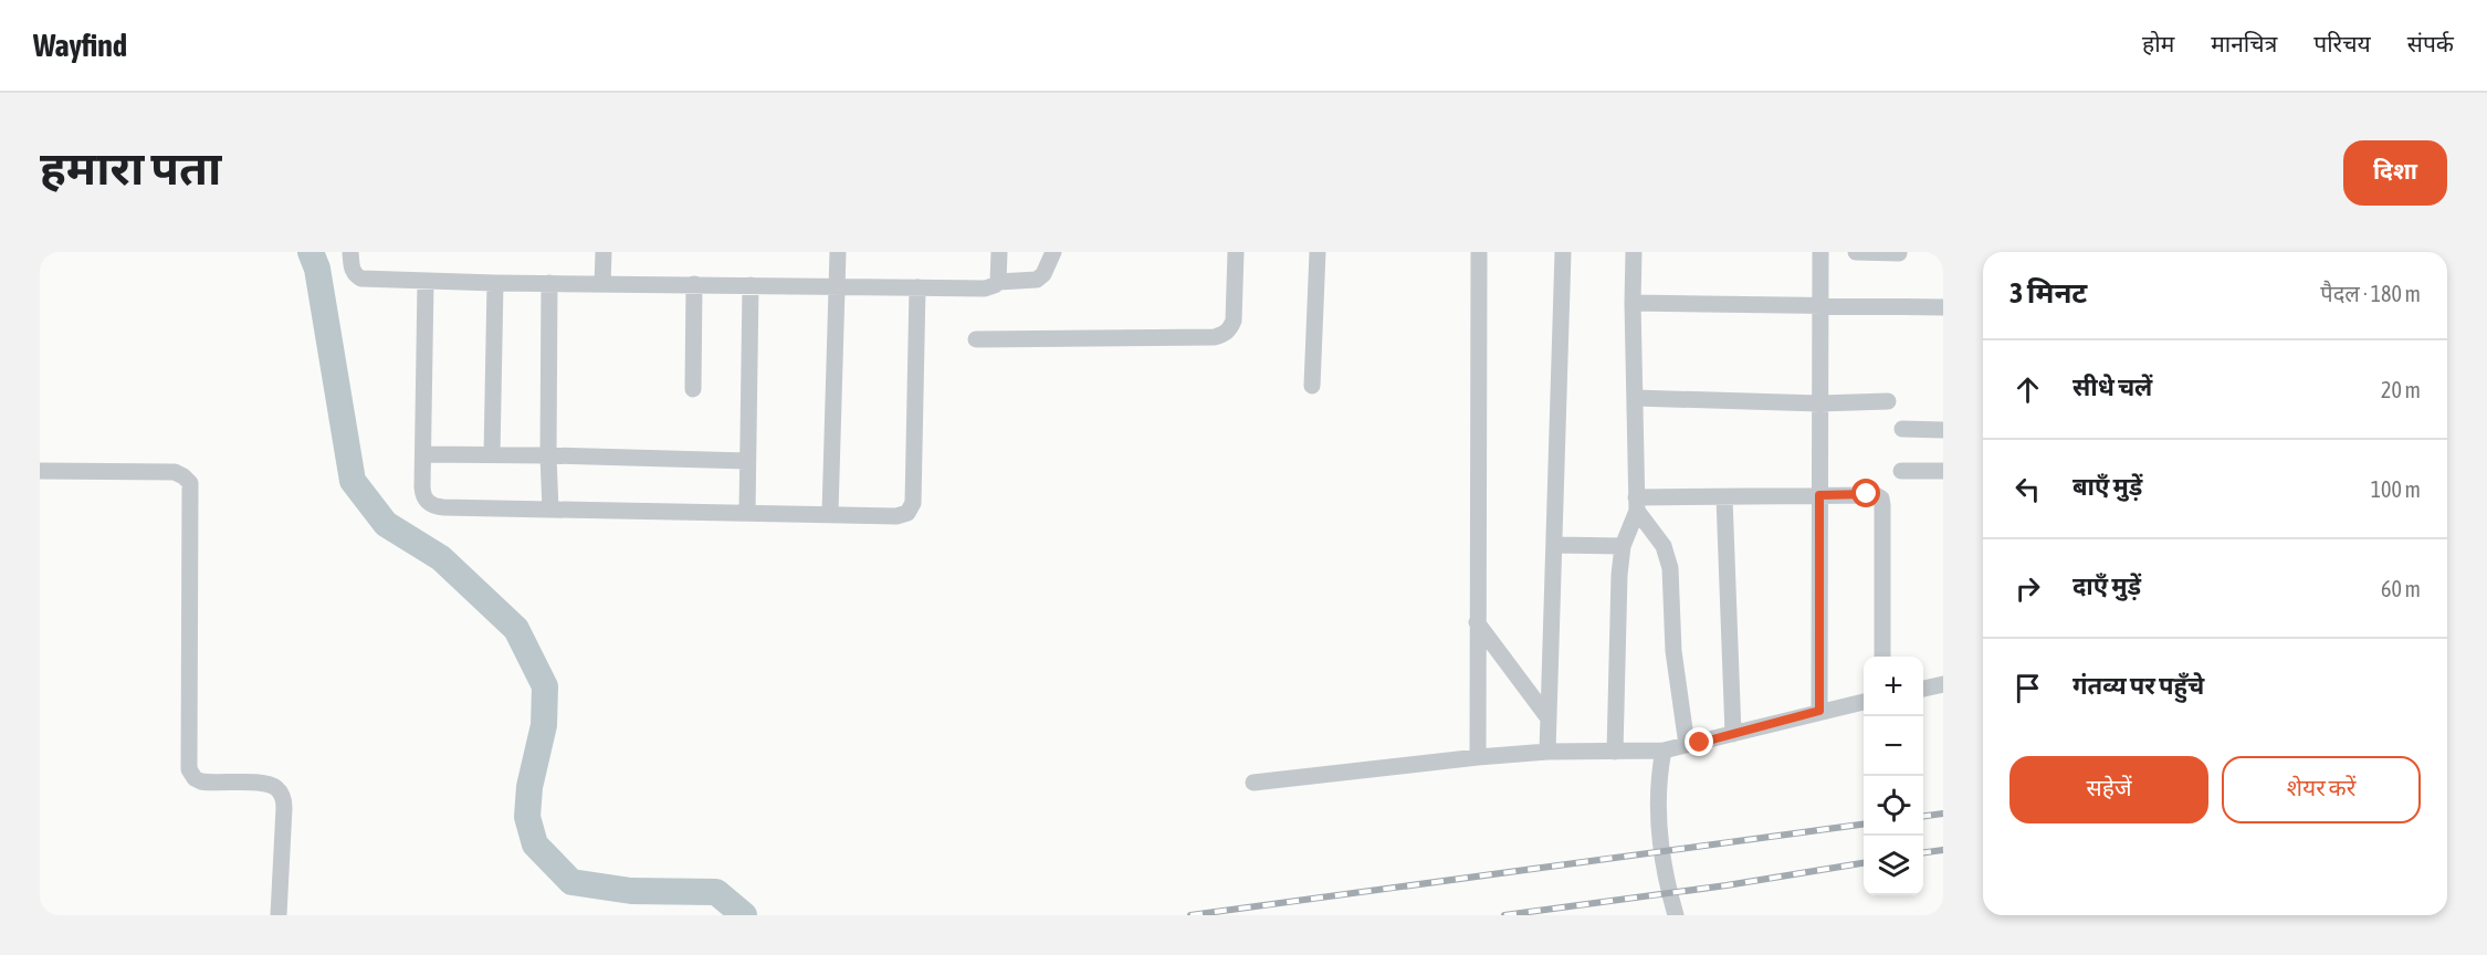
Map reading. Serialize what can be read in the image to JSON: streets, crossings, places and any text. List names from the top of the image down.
{
  "page": {
    "header": "Wayfind",
    "nav": [
      "होम",
      "मानचित्र",
      "परिचय",
      "संपर्क"
    ],
    "buttons": [
      "दिशा",
      ["सहेजें", "शेयर करें"]
    ],
    "title": "हमारा पता",
    "heading": ["3 मिनट", "पैदल · 180 m"],
    "list": [
      ["सीधे चलें", "20 m"],
      ["बाएँ मुड़ें", "100 m"],
      ["दाएँ मुड़ें", "60 m"],
      "गंतव्य पर पहुँचे"
    ],
    "map_buttons": ["+", "−"]
  }
}
